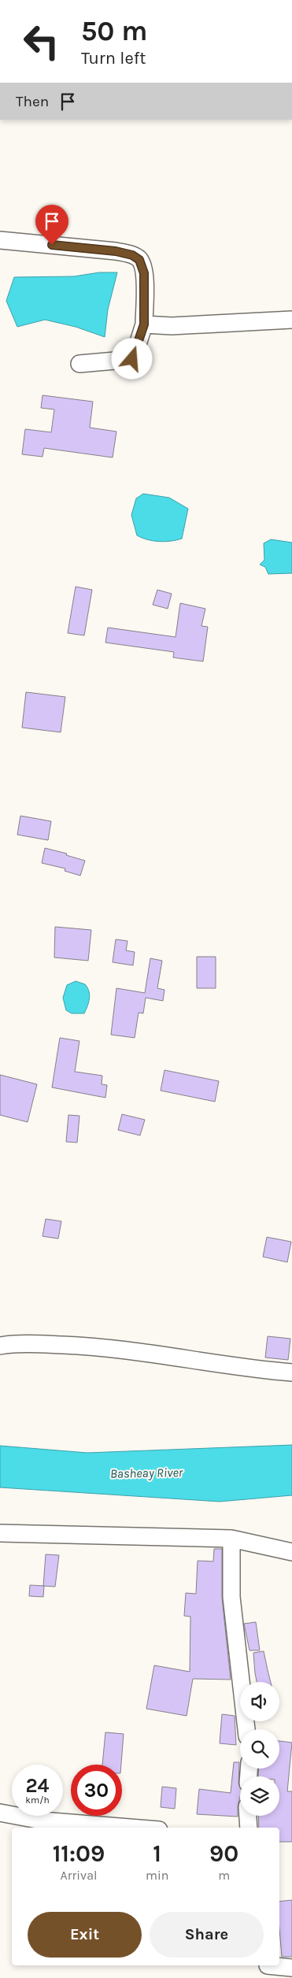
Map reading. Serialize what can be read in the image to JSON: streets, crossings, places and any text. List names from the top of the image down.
{
  "water": ["Basheay River"],
  "page": {
    "turn": ["50 m", "Turn left"],
    "then": "Then",
    "speed": "24 km/h",
    "limit": "30",
    "eta": [
      "11:09",
      "Arrival",
      "1",
      "min",
      "90",
      "m"
    ],
    "buttons": ["Exit", "Share"]
  }
}
